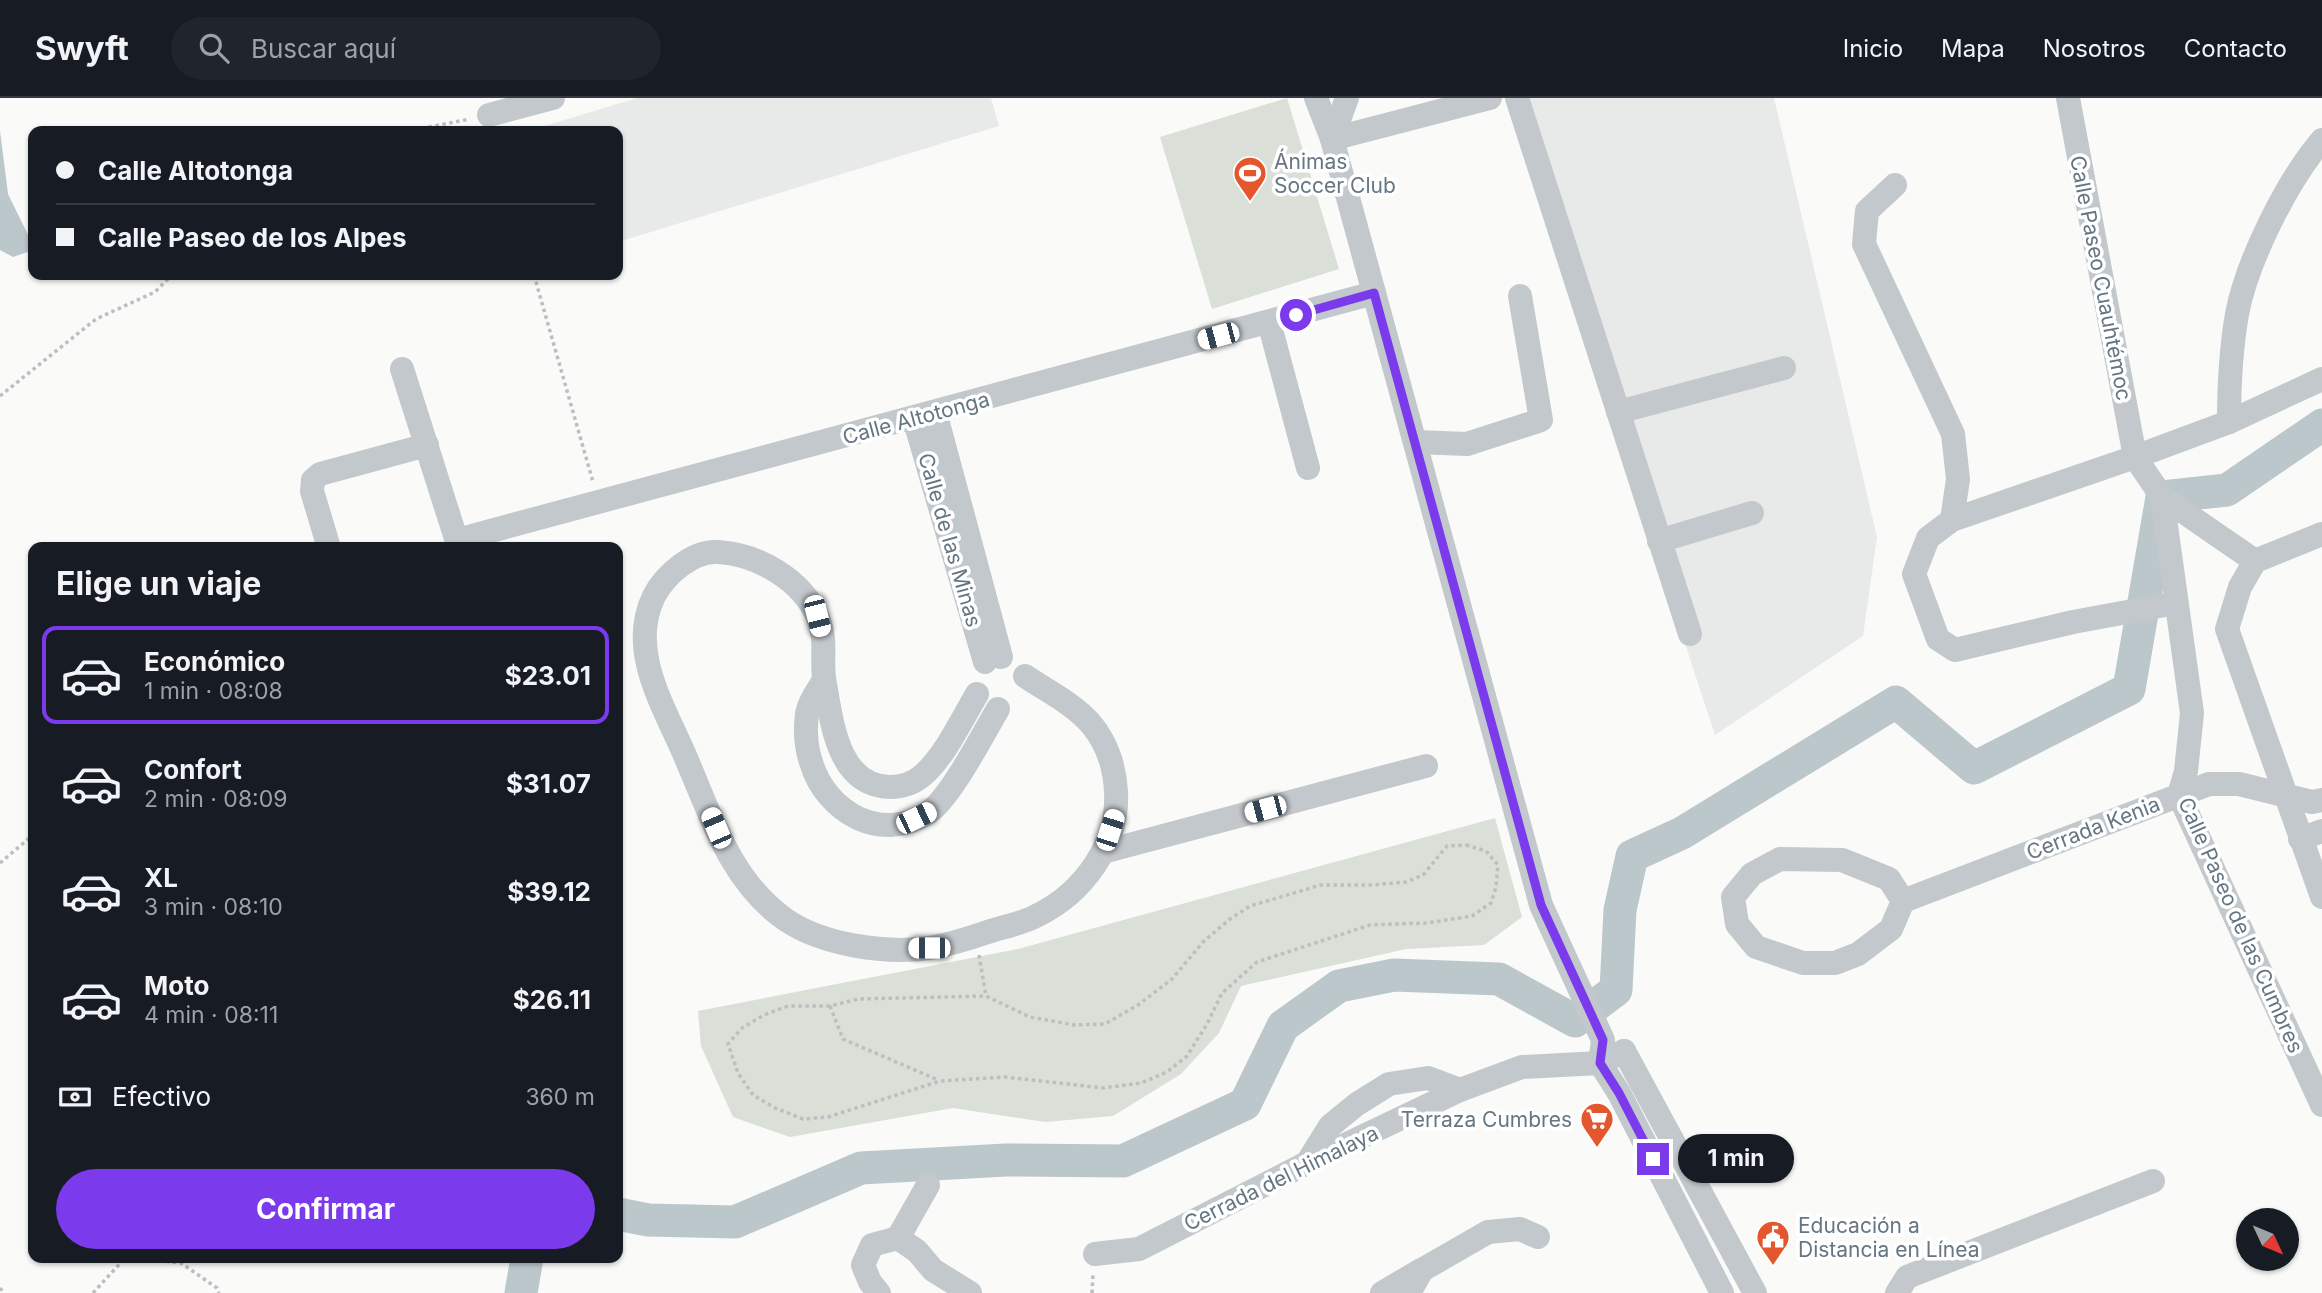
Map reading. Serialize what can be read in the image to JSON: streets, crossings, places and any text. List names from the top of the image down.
{
  "streets": {
    "street": [
      "Calle Paseo Cuauhtémoc",
      "Calle Altotonga",
      "Calle de las Minas",
      "Cerrada Kenia",
      "Calle Paseo de las Cumbres",
      "Cerrada del Himalaya"
    ]
  },
  "crossings": [
    ["Calle Paseo Cuauhtémoc", "Calle Paseo de las Cumbres"],
    ["Calle Altotonga", "Calle de las Minas"],
    ["Cerrada Kenia", "Calle Paseo de las Cumbres"]
  ],
  "places": {
    "sports": ["Ánimas Soccer Club"],
    "supermarket": ["Terraza Cumbres"],
    "public building": ["Educación a Distancia en Línea"]
  },
  "north": "bottom right",
  "page": {
    "header": "Swyft",
    "search": "Buscar aquí",
    "nav": [
      "Inicio",
      "Mapa",
      "Nosotros",
      "Contacto"
    ],
    "banner": ["Calle Altotonga", "Calle Paseo de los Alpes"],
    "heading": "Elige un viaje",
    "list": [
      {
        "name": "Económico",
        "note": "1 min · 08:08",
        "value": "$23.01"
      },
      {
        "name": "Confort",
        "note": "2 min · 08:09",
        "value": "$31.07"
      },
      {
        "name": "XL",
        "note": "3 min · 08:10",
        "value": "$39.12"
      },
      {
        "name": "Moto",
        "note": "4 min · 08:11",
        "value": "$26.11"
      }
    ],
    "pay": ["Efectivo", "360 m"],
    "bubble": "1 min",
    "buttons": "Confirmar"
  }
}
